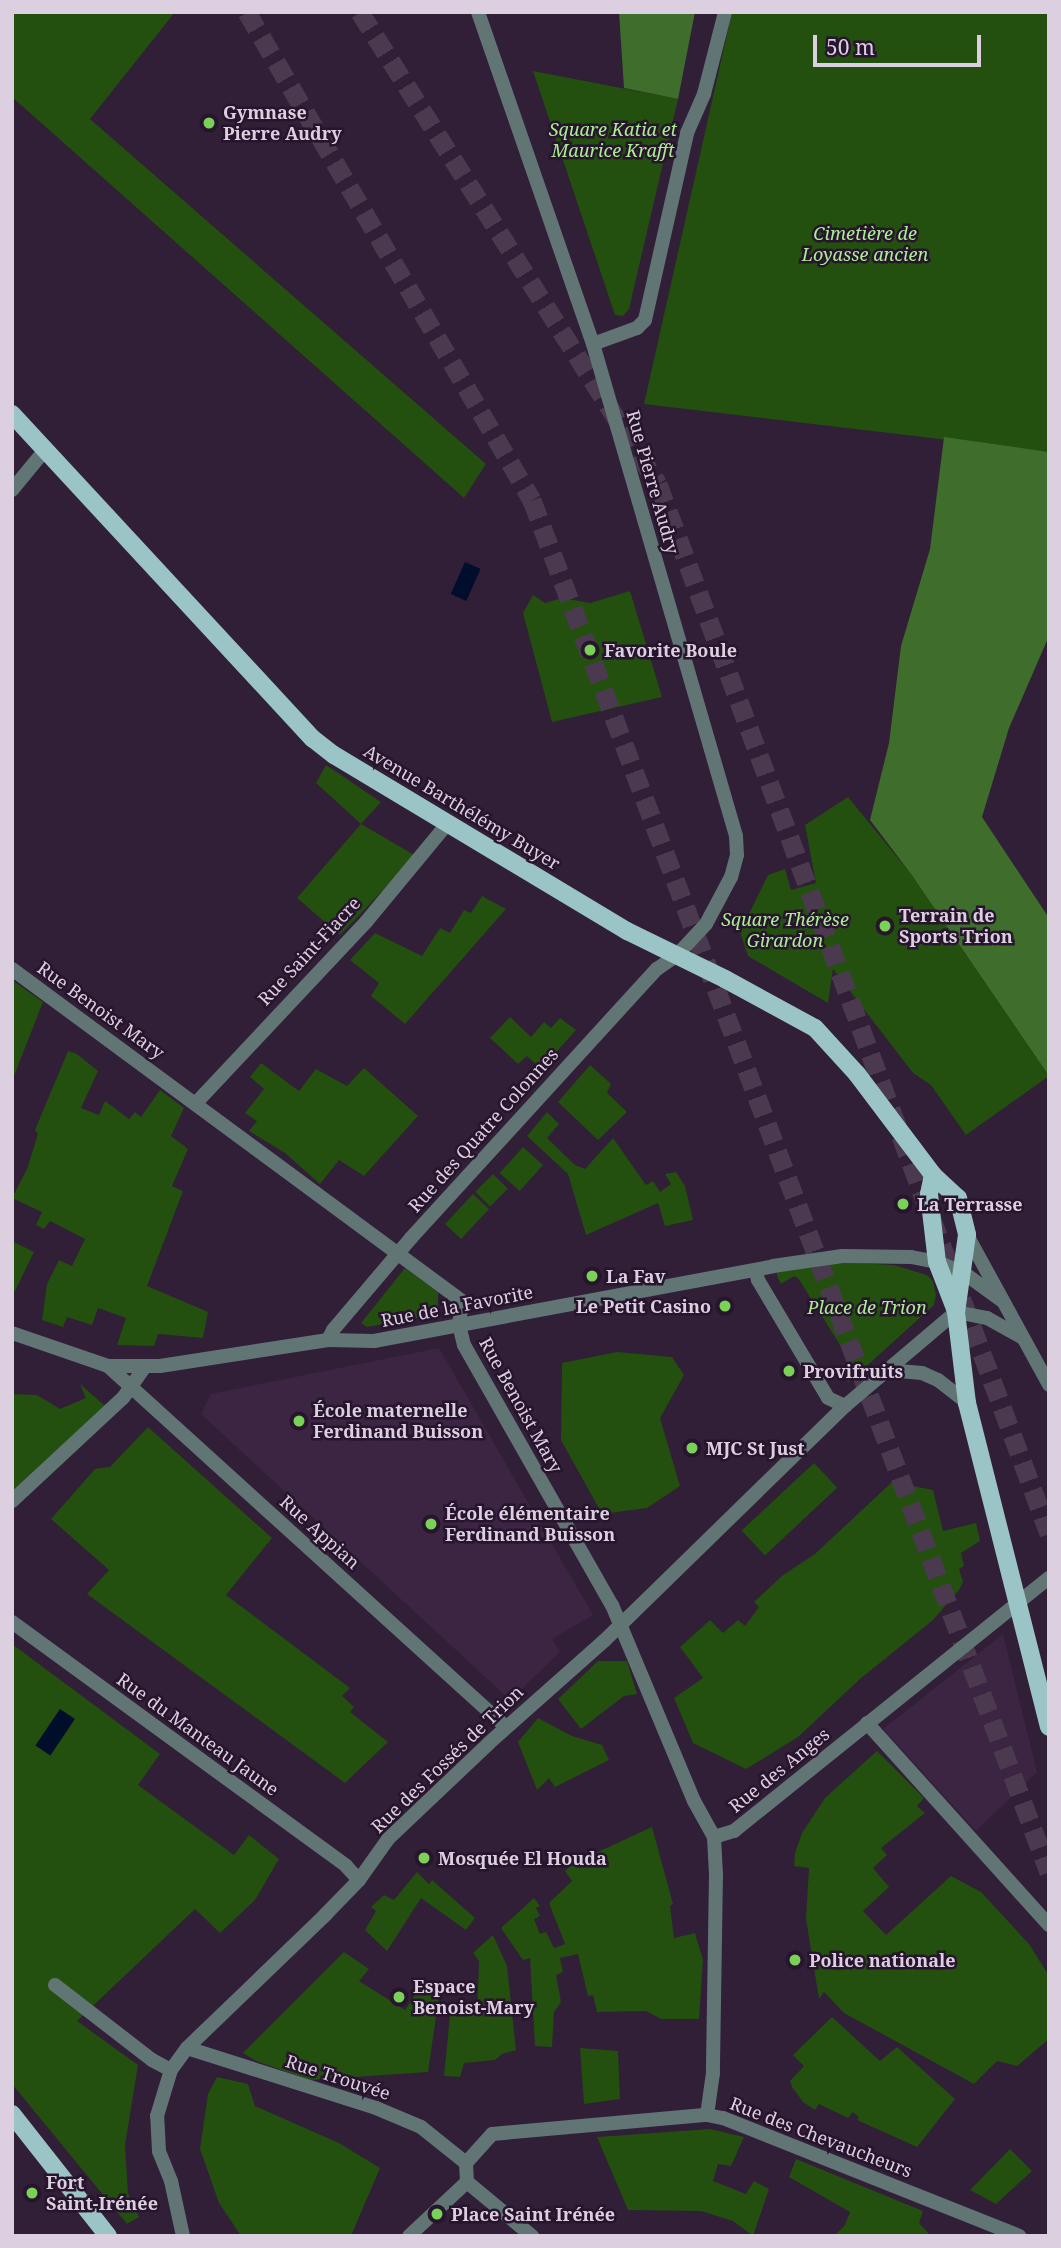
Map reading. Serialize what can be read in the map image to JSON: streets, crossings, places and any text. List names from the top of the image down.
{
  "streets": {
    "main road": ["Avenue Barthélémy Buyer"],
    "street": [
      "Rue Pierre Audry",
      "Rue Saint-Fiacre",
      "Rue Benoist Mary",
      "Rue des Quatre Colonnes",
      "Rue de la Favorite",
      "Rue Appian",
      "Rue du Manteau Jaune",
      "Rue des Fossés de Trion",
      "Rue des Anges",
      "Rue Trouvée",
      "Rue des Chevaucheurs"
    ]
  },
  "crossings": [
    ["Rue Pierre Audry", "Avenue Barthélémy Buyer"],
    ["Rue Pierre Audry", "Rue des Quatre Colonnes"],
    ["Avenue Barthélémy Buyer", "Rue Saint-Fiacre"],
    ["Avenue Barthélémy Buyer", "Rue des Quatre Colonnes"],
    ["Rue Saint-Fiacre", "Rue Benoist Mary"],
    ["Rue Benoist Mary", "Rue des Quatre Colonnes"],
    ["Rue Benoist Mary", "Rue de la Favorite"],
    ["Rue Benoist Mary", "Rue des Fossés de Trion"],
    ["Rue Benoist Mary", "Rue des Anges"],
    ["Rue des Quatre Colonnes", "Rue de la Favorite"],
    ["Rue de la Favorite", "Rue Appian"],
    ["Rue Appian", "Rue des Fossés de Trion"],
    ["Rue du Manteau Jaune", "Rue des Fossés de Trion"],
    ["Rue des Fossés de Trion", "Rue Trouvée"],
    ["Rue Trouvée", "Rue des Chevaucheurs"]
  ],
  "parks": [
    "Square Katia et Maurice Krafft",
    "Cimetière de Loyasse ancien",
    "Square Thérèse Girardon",
    "Place de Trion"
  ],
  "places": [
    "Gymnase Pierre Audry",
    "Favorite Boule",
    "Terrain de Sports Trion",
    "La Terrasse",
    "La Fav",
    "Le Petit Casino",
    "Provifruits",
    "École maternelle Ferdinand Buisson",
    "MJC St Just",
    "École élémentaire Ferdinand Buisson",
    "Mosquée El Houda",
    "Police nationale",
    "Espace Benoist-Mary",
    "Fort Saint-Irénée",
    "Place Saint Irénée"
  ],
  "scale_bar": "50 m"
}
